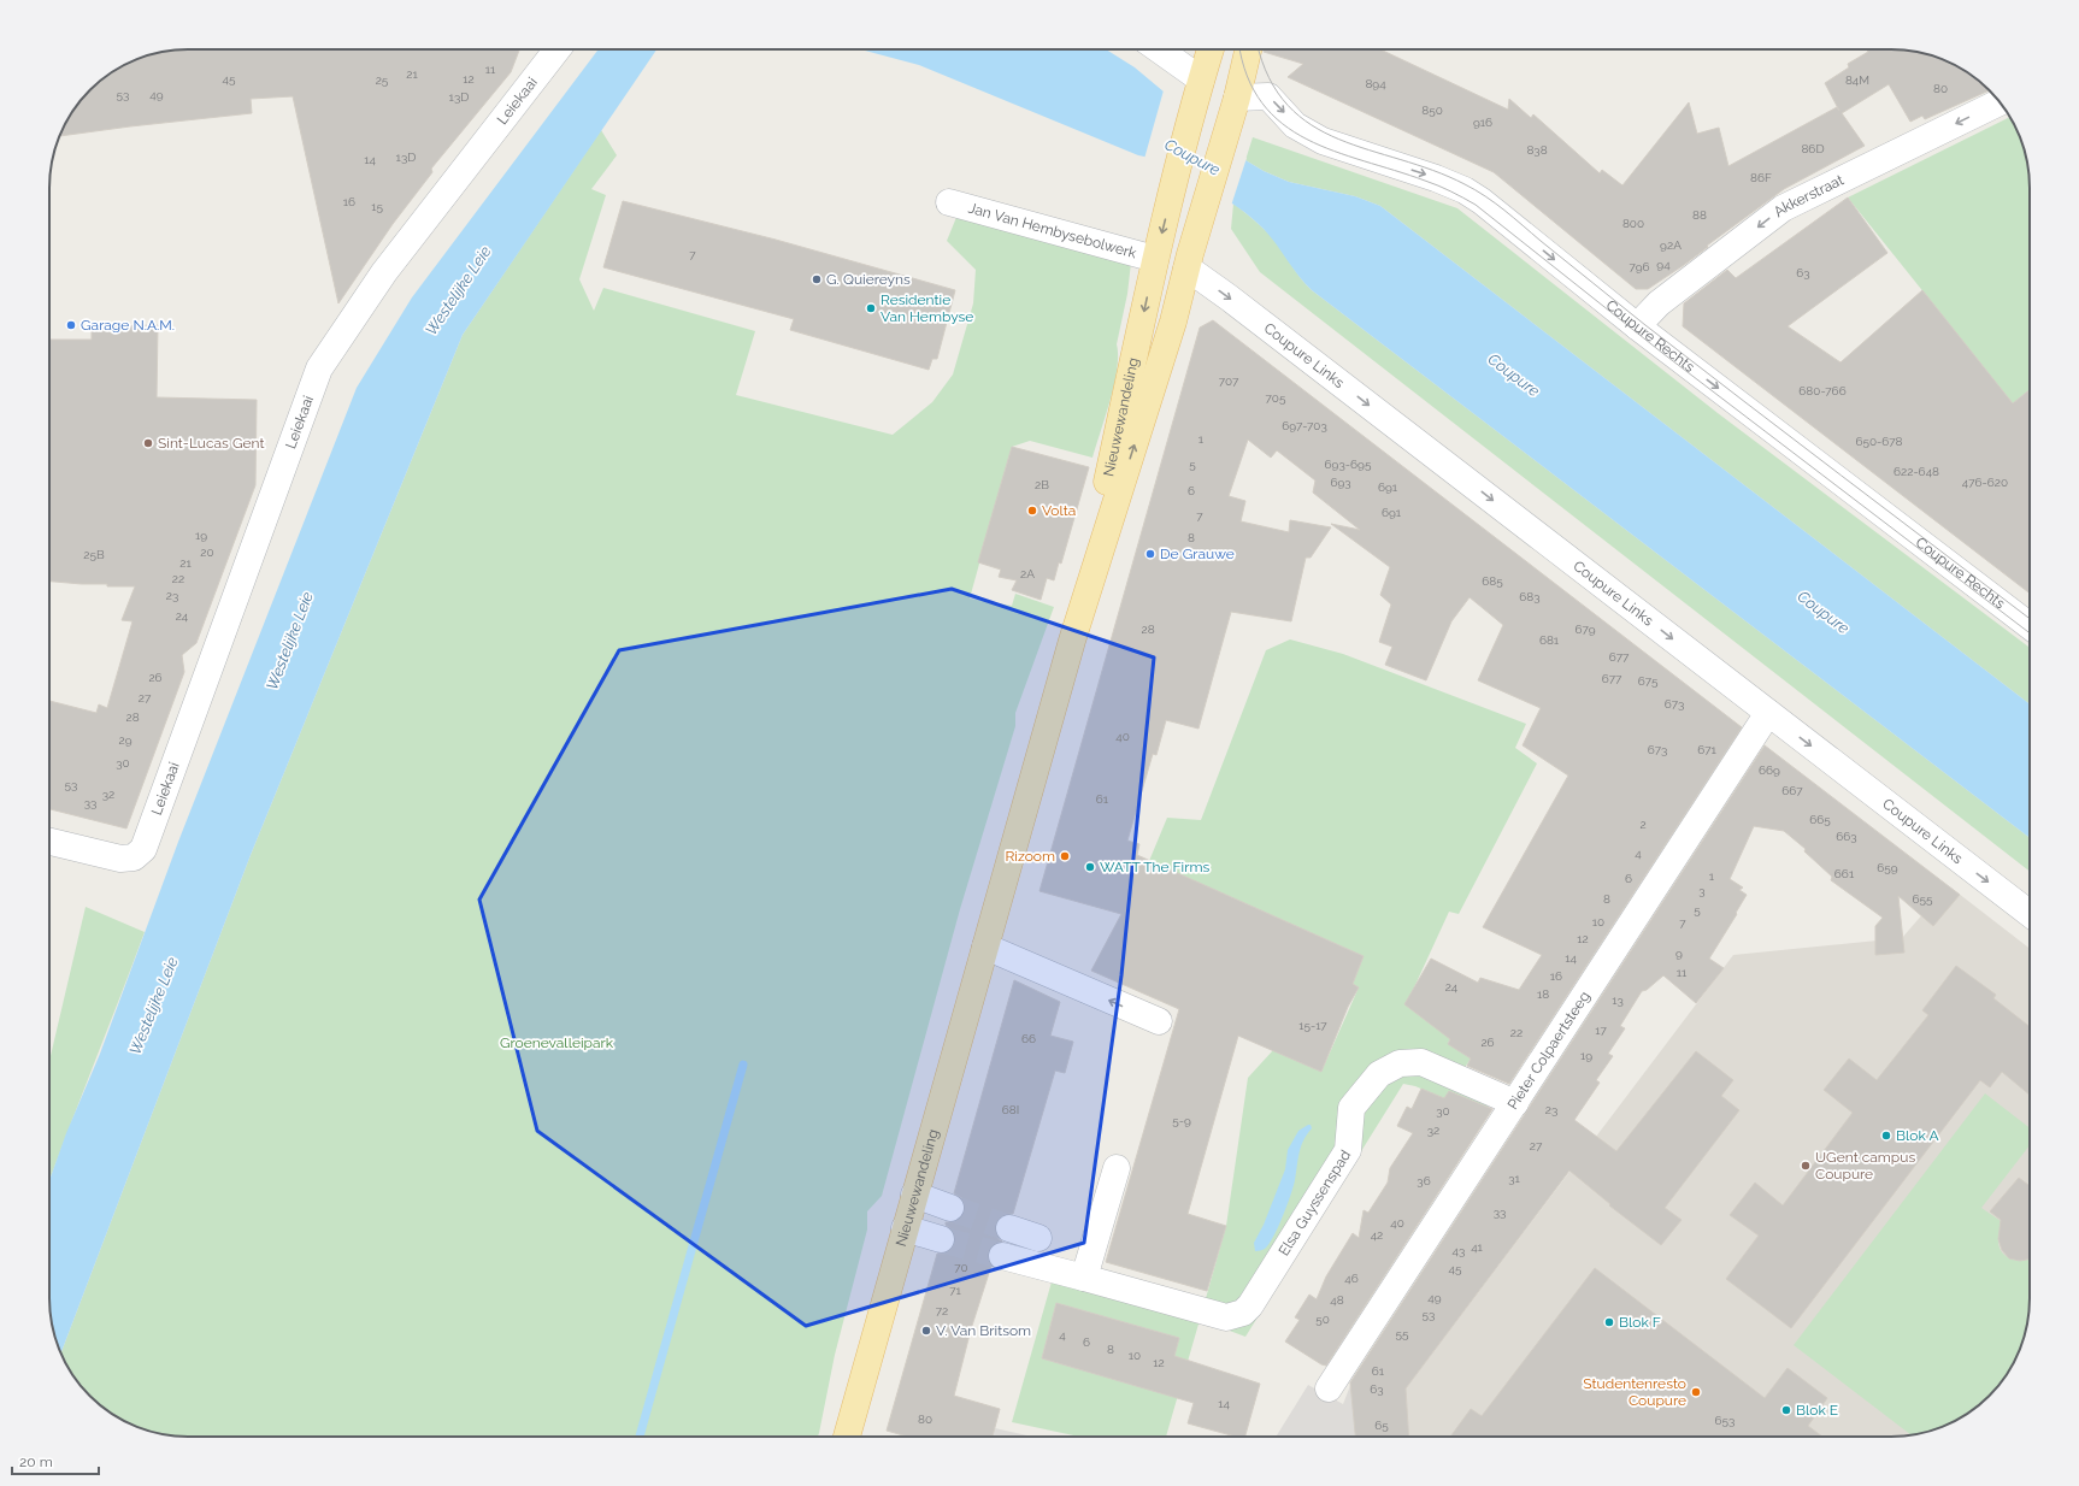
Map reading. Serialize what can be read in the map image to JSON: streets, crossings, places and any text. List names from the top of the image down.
{
  "streets": {
    "main road": ["Nieuwewandeling"],
    "street": [
      "Leiekaai",
      "Akkerstraat",
      "Jan Van Hembysebolwerk",
      "Coupure Rechts",
      "Coupure Links",
      "Pieter Colpaertsteeg",
      "Elsa Guyssenspad"
    ]
  },
  "crossings": [
    ["Akkerstraat", "Coupure Rechts"],
    ["Jan Van Hembysebolwerk", "Nieuwewandeling"],
    ["Coupure Rechts", "Nieuwewandeling"],
    ["Coupure Links", "Nieuwewandeling"],
    ["Coupure Links", "Pieter Colpaertsteeg"],
    ["Pieter Colpaertsteeg", "Elsa Guyssenspad"]
  ],
  "one_way": ["Akkerstraat", "Coupure Rechts", "Coupure Links"],
  "water": ["Coupure", "Westelijke Leie"],
  "parks": ["Groenevalleipark"],
  "places": [
    "G. Quiereyns",
    "Residentie Van Hembyse",
    "Garage N.A.M.",
    "Sint-Lucas Gent",
    "Volta",
    "De Grauwe",
    "Rizoom",
    "WATT The Firms",
    "Blok A",
    "UGent campus Coupure",
    "Blok F",
    "V. Van Britsom",
    "Studentenresto Coupure",
    "Blok E"
  ],
  "house_numbers": [
    "11",
    "21",
    "45",
    "12",
    "25",
    "84M",
    "894",
    "80",
    "53",
    "49",
    "13D",
    "850",
    "916",
    "86D",
    "838",
    "13D",
    "14",
    "86F",
    "16",
    "15",
    "88",
    "800",
    "92A",
    "7",
    "94",
    "796",
    "63",
    "707",
    "680-766",
    "705",
    "697-703",
    "1",
    "650-678",
    "5",
    "693-695",
    "622-648",
    "693",
    "476-620",
    "2B",
    "691",
    "6",
    "691",
    "7",
    "19",
    "8",
    "20",
    "25B",
    "21",
    "2A",
    "22",
    "685",
    "23",
    "683",
    "24",
    "28",
    "679",
    "681",
    "677",
    "26",
    "677",
    "675",
    "27",
    "673",
    "28",
    "40",
    "29",
    "673",
    "671",
    "30",
    "669",
    "53",
    "667",
    "32",
    "61",
    "33",
    "665",
    "2",
    "663",
    "4",
    "659",
    "661",
    "1",
    "6",
    "3",
    "8",
    "655",
    "5",
    "10",
    "7",
    "12",
    "9",
    "14",
    "11",
    "16",
    "24",
    "18",
    "13",
    "15-17",
    "17",
    "22",
    "66",
    "26",
    "19",
    "68I",
    "23",
    "30",
    "5-9",
    "32",
    "27",
    "31",
    "36",
    "33",
    "40",
    "42",
    "41",
    "43",
    "70",
    "45",
    "46",
    "71",
    "49",
    "48",
    "72",
    "53",
    "50",
    "55",
    "4",
    "6",
    "8",
    "10",
    "12",
    "61",
    "63",
    "14",
    "80",
    "653",
    "65"
  ],
  "scale_bar": "20 m"
}
